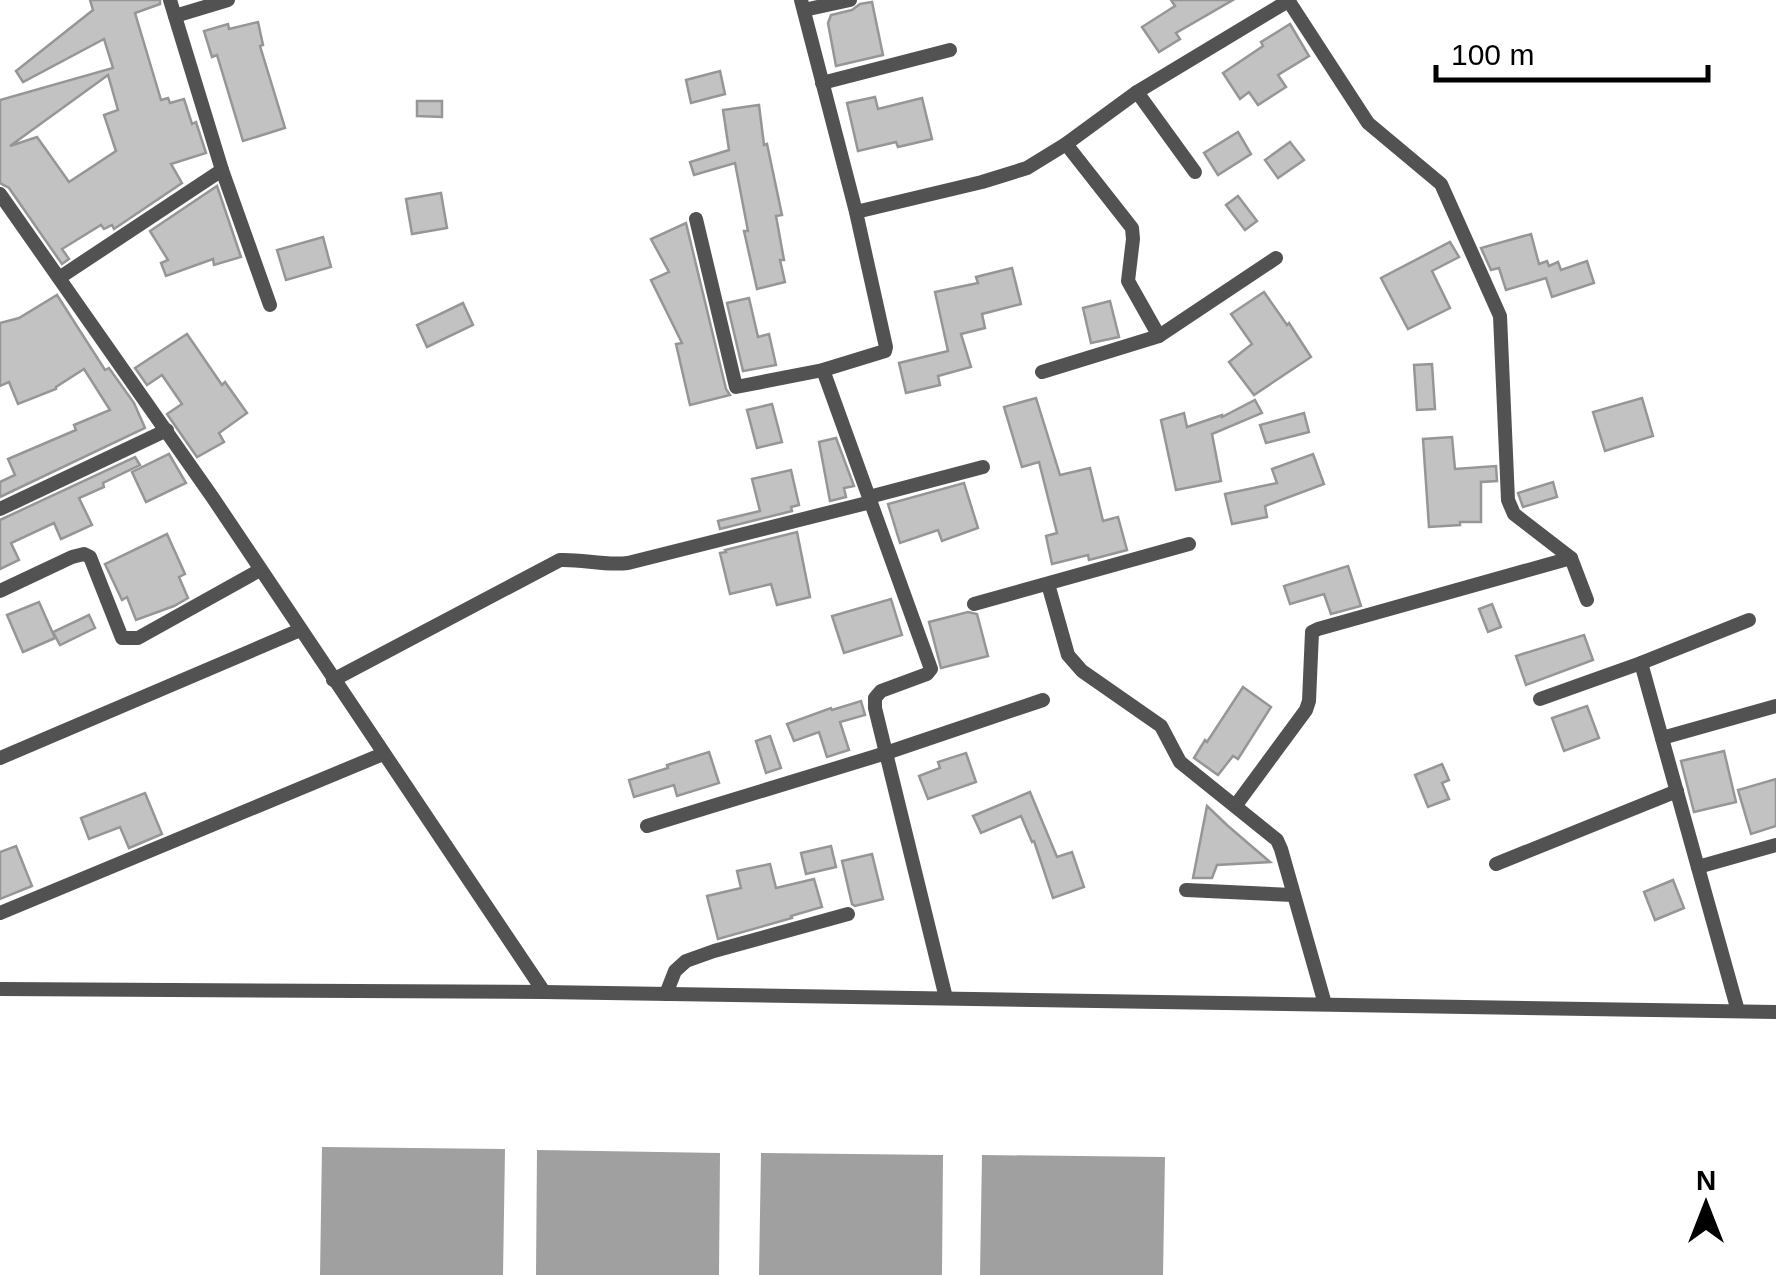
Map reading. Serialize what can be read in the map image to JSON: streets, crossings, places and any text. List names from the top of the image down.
{
  "scale_bar": "100 m",
  "north": "top"
}
